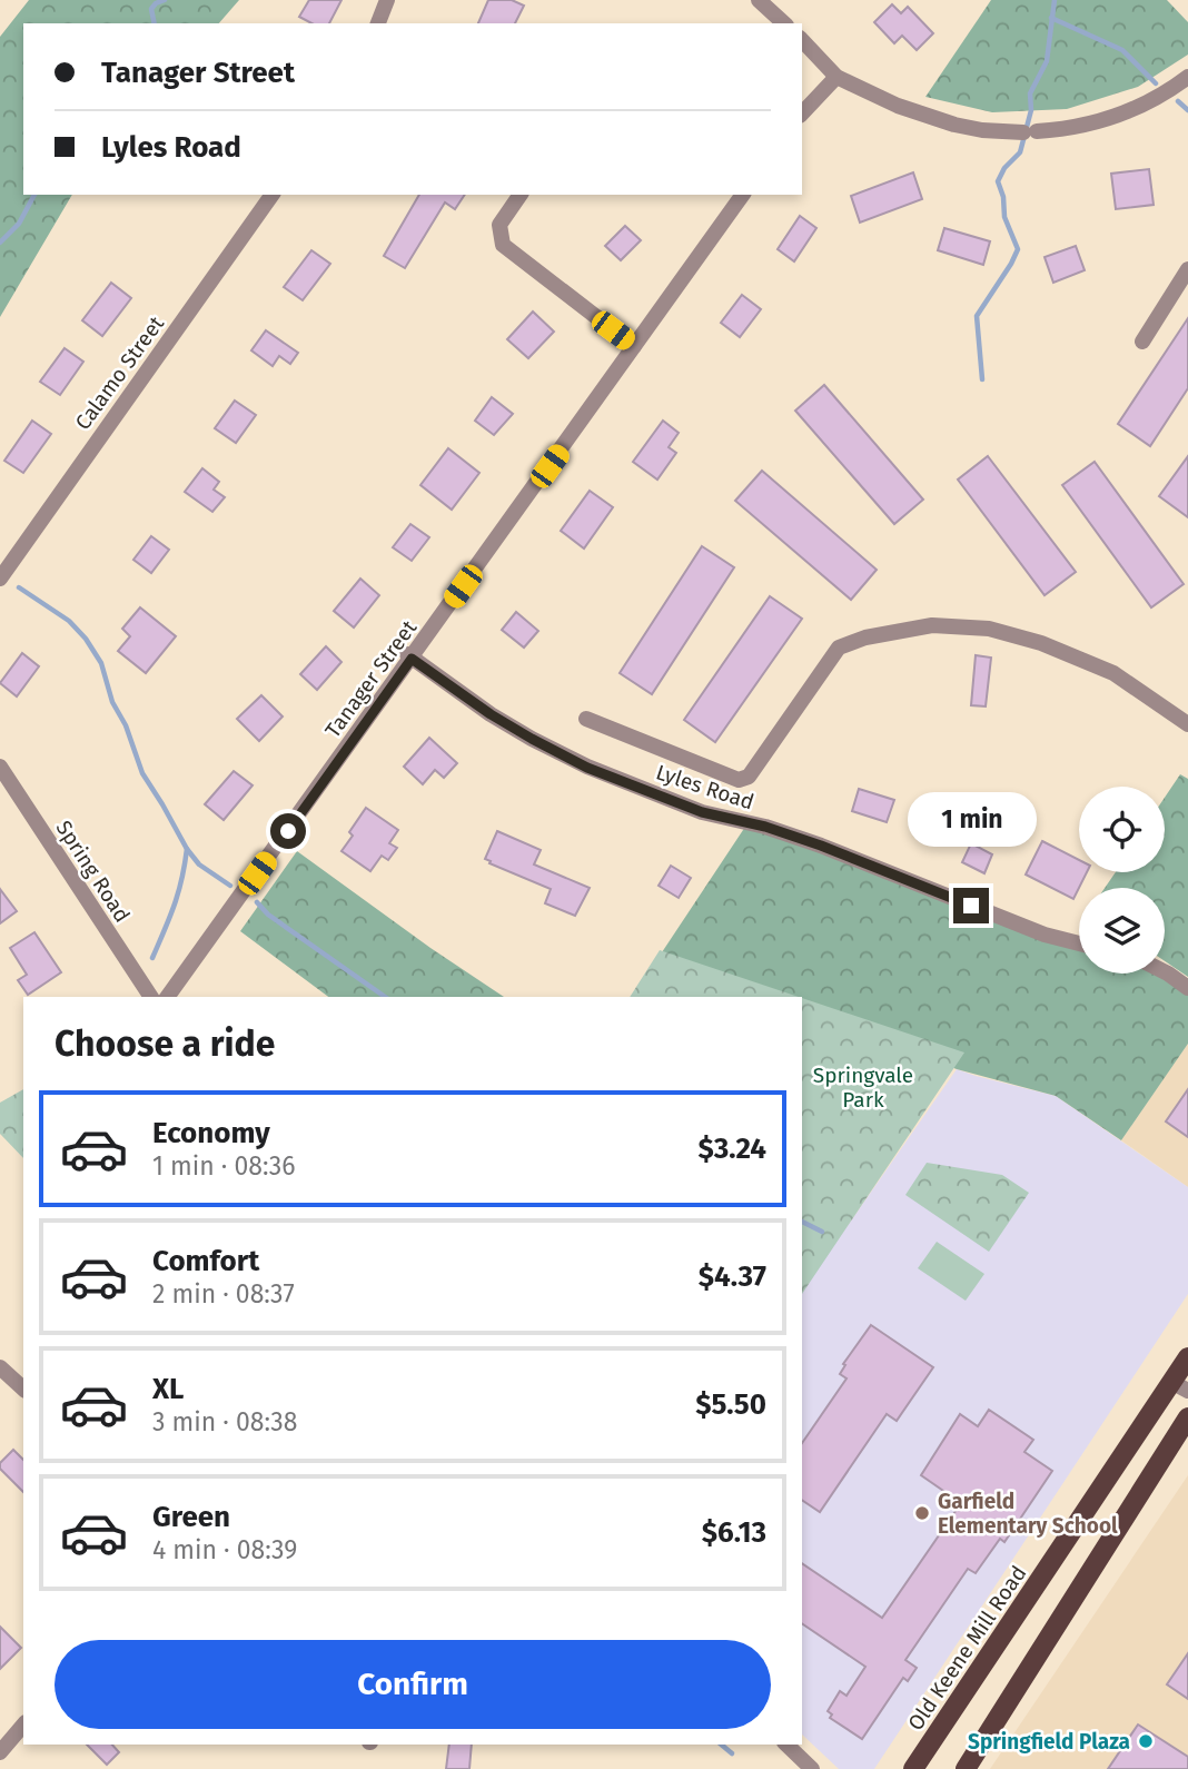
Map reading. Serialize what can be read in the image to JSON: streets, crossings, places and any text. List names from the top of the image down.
{
  "streets": {
    "main road": ["Old Keene Mill Road"],
    "street": [
      "Calamo Street",
      "Tanager Street",
      "Lyles Road",
      "Spring Road"
    ]
  },
  "crossings": [
    ["Tanager Street", "Lyles Road"]
  ],
  "parks": ["Springvale Park"],
  "places": ["Garfield Elementary School", "Springfield Plaza"],
  "page": {
    "banner": ["Tanager Street", "Lyles Road"],
    "bubble": "1 min",
    "heading": "Choose a ride",
    "list": [
      {
        "name": "Economy",
        "note": "1 min · 08:36",
        "value": "$3.24"
      },
      {
        "name": "Comfort",
        "note": "2 min · 08:37",
        "value": "$4.37"
      },
      {
        "name": "XL",
        "note": "3 min · 08:38",
        "value": "$5.50"
      },
      {
        "name": "Green",
        "note": "4 min · 08:39",
        "value": "$6.13"
      }
    ],
    "buttons": "Confirm"
  }
}
